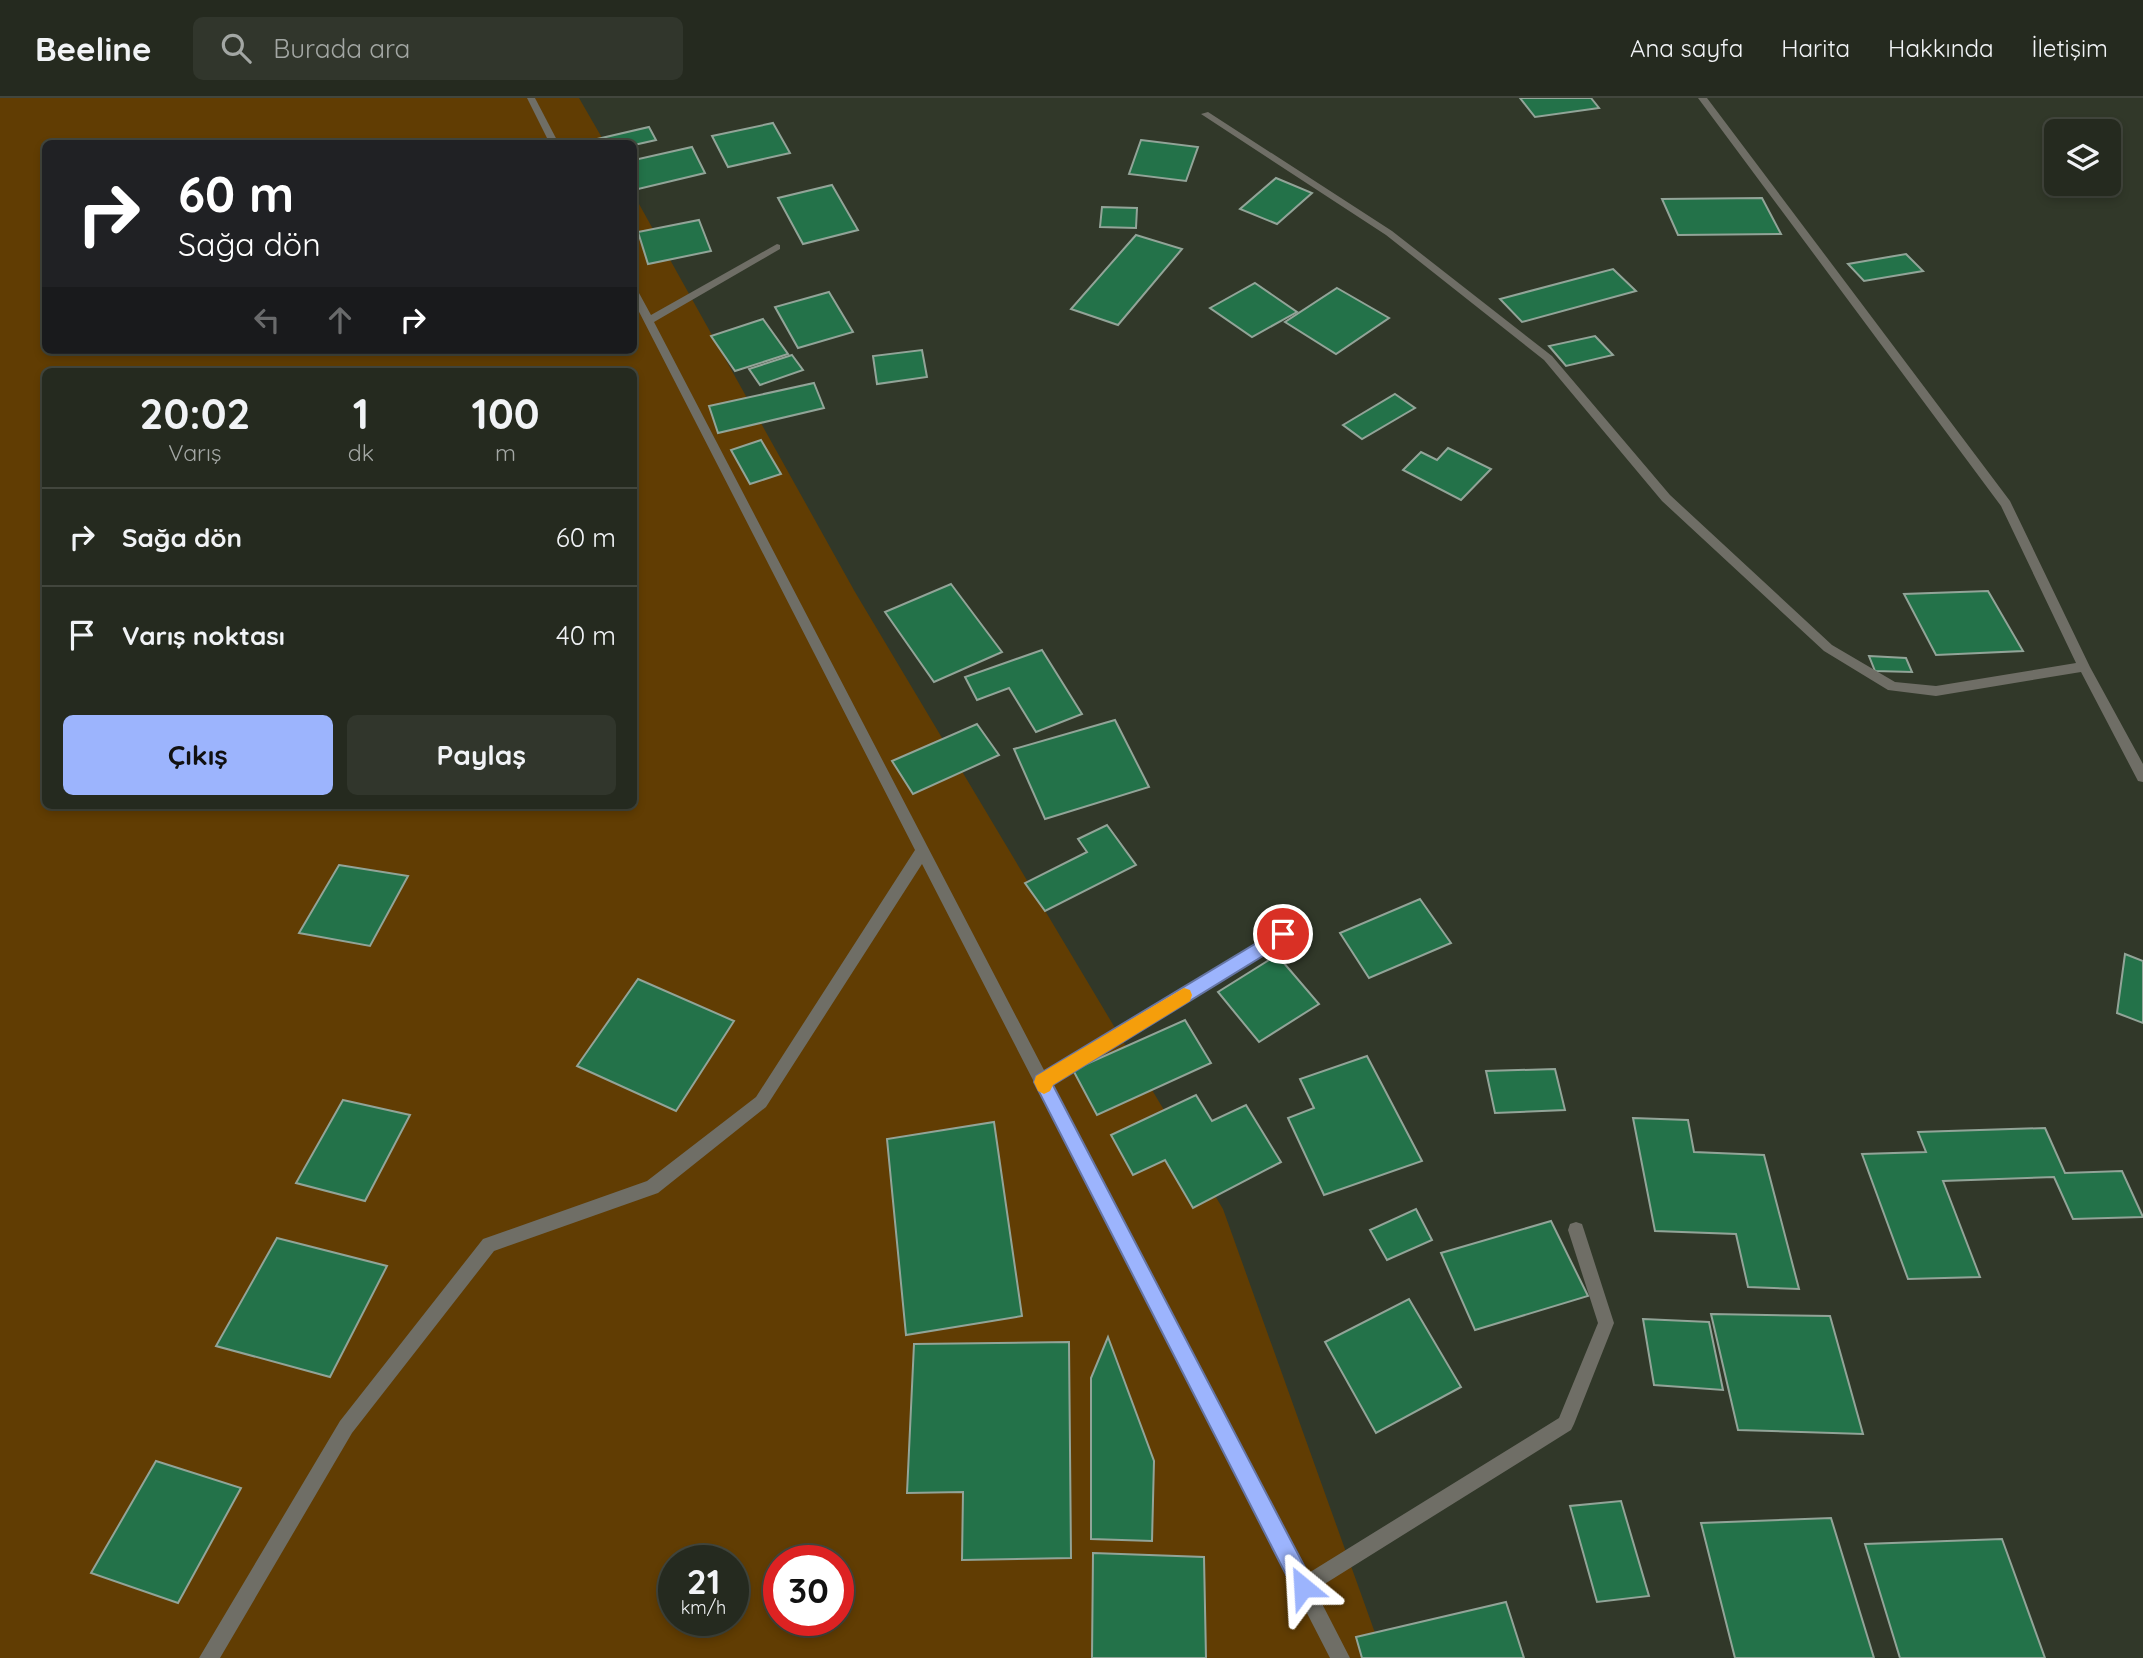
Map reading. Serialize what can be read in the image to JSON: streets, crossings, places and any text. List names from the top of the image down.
{
  "page": {
    "header": "Beeline",
    "search": "Burada ara",
    "nav": [
      "Ana sayfa",
      "Harita",
      "Hakkında",
      "İletişim"
    ],
    "turn": ["60 m", "Sağa dön"],
    "eta": [
      "20:02",
      "Varış",
      "1",
      "dk",
      "100",
      "m"
    ],
    "list": [
      {
        "name": "Sağa dön",
        "value": "60 m"
      },
      {
        "name": "Varış noktası",
        "value": "40 m"
      }
    ],
    "buttons": ["Çıkış", "Paylaş"],
    "speed": "21 km/h",
    "limit": "30"
  }
}
